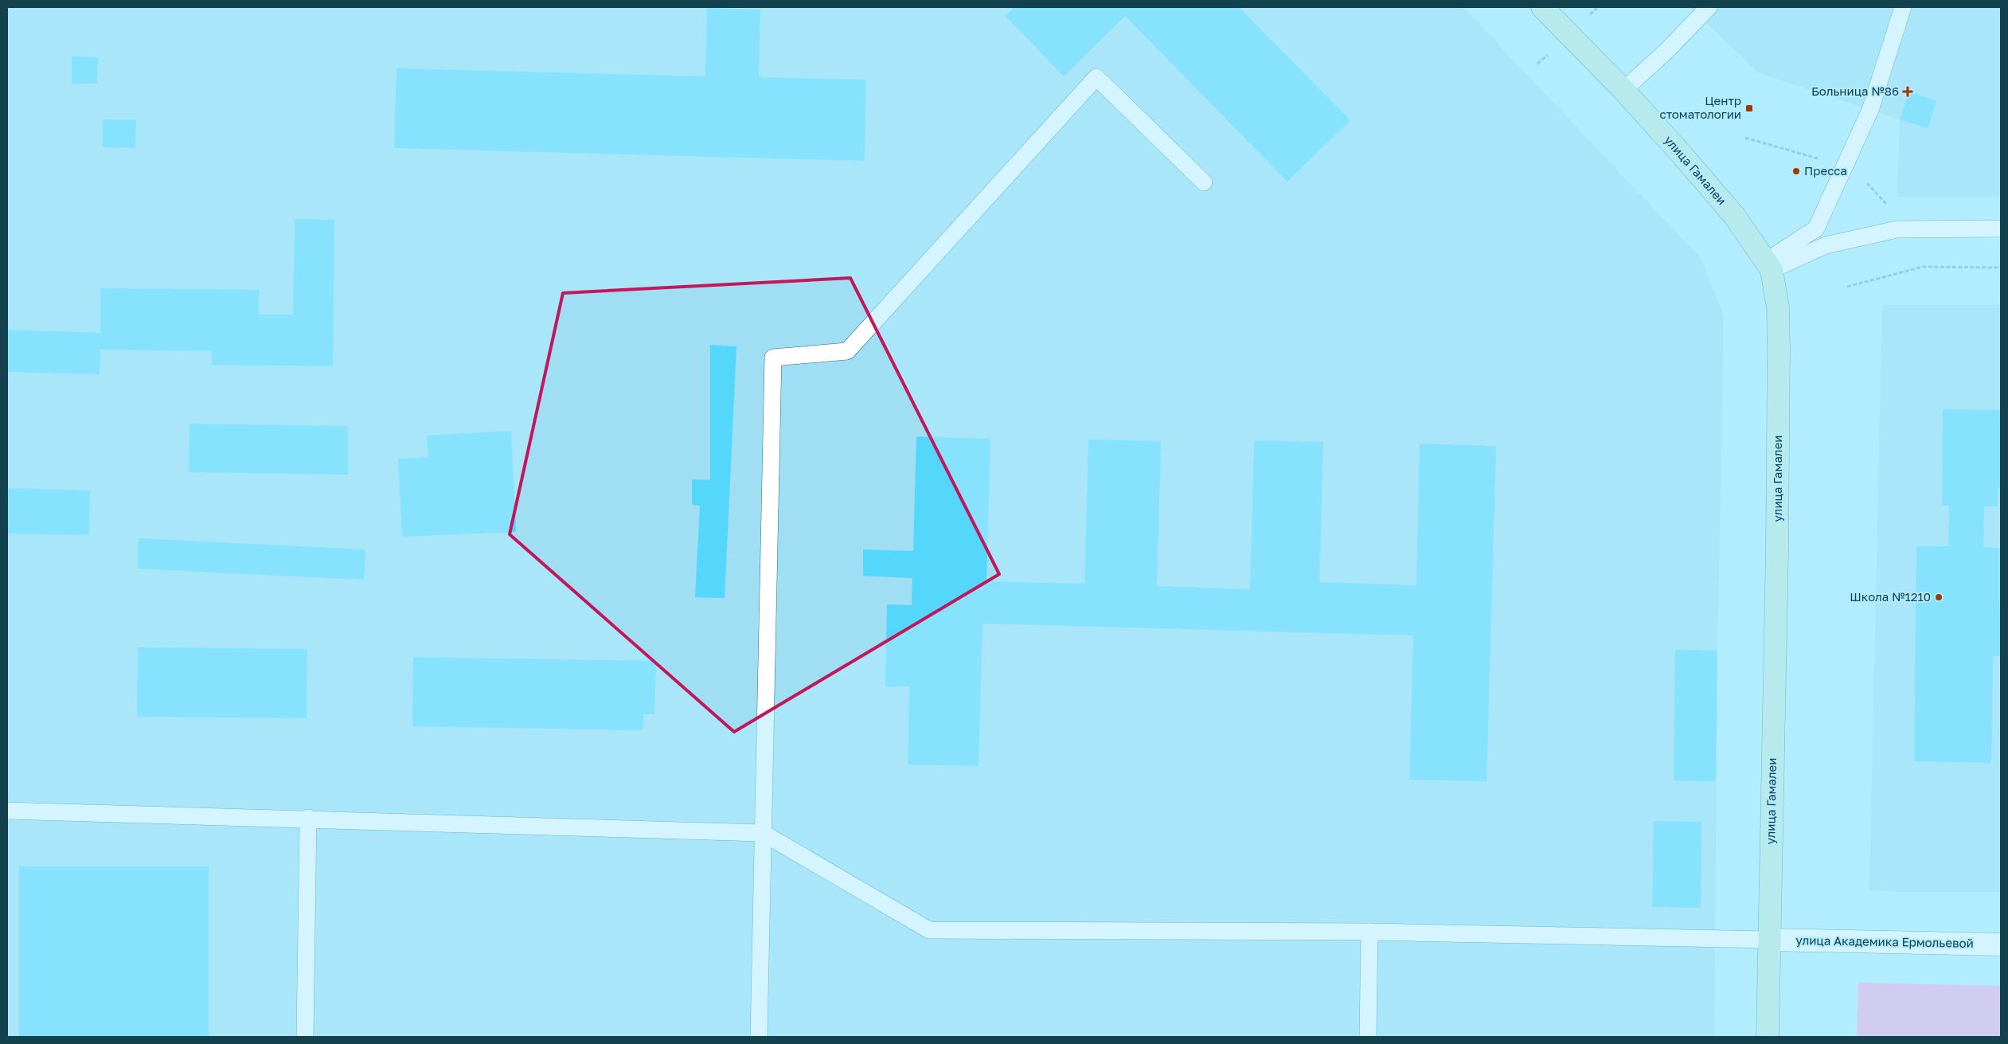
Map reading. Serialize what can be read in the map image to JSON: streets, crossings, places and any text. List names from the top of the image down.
{
  "streets": {
    "street": ["улица Гамалеи", "улица Академика Ермольевой"]
  },
  "crossings": [
    ["улица Гамалеи", "улица Академика Ермольевой"]
  ],
  "places": {
    "health": ["Больница №86"],
    "transit": ["Центр стоматологии"],
    "other": ["Пресса", "Школа №1210"]
  }
}
